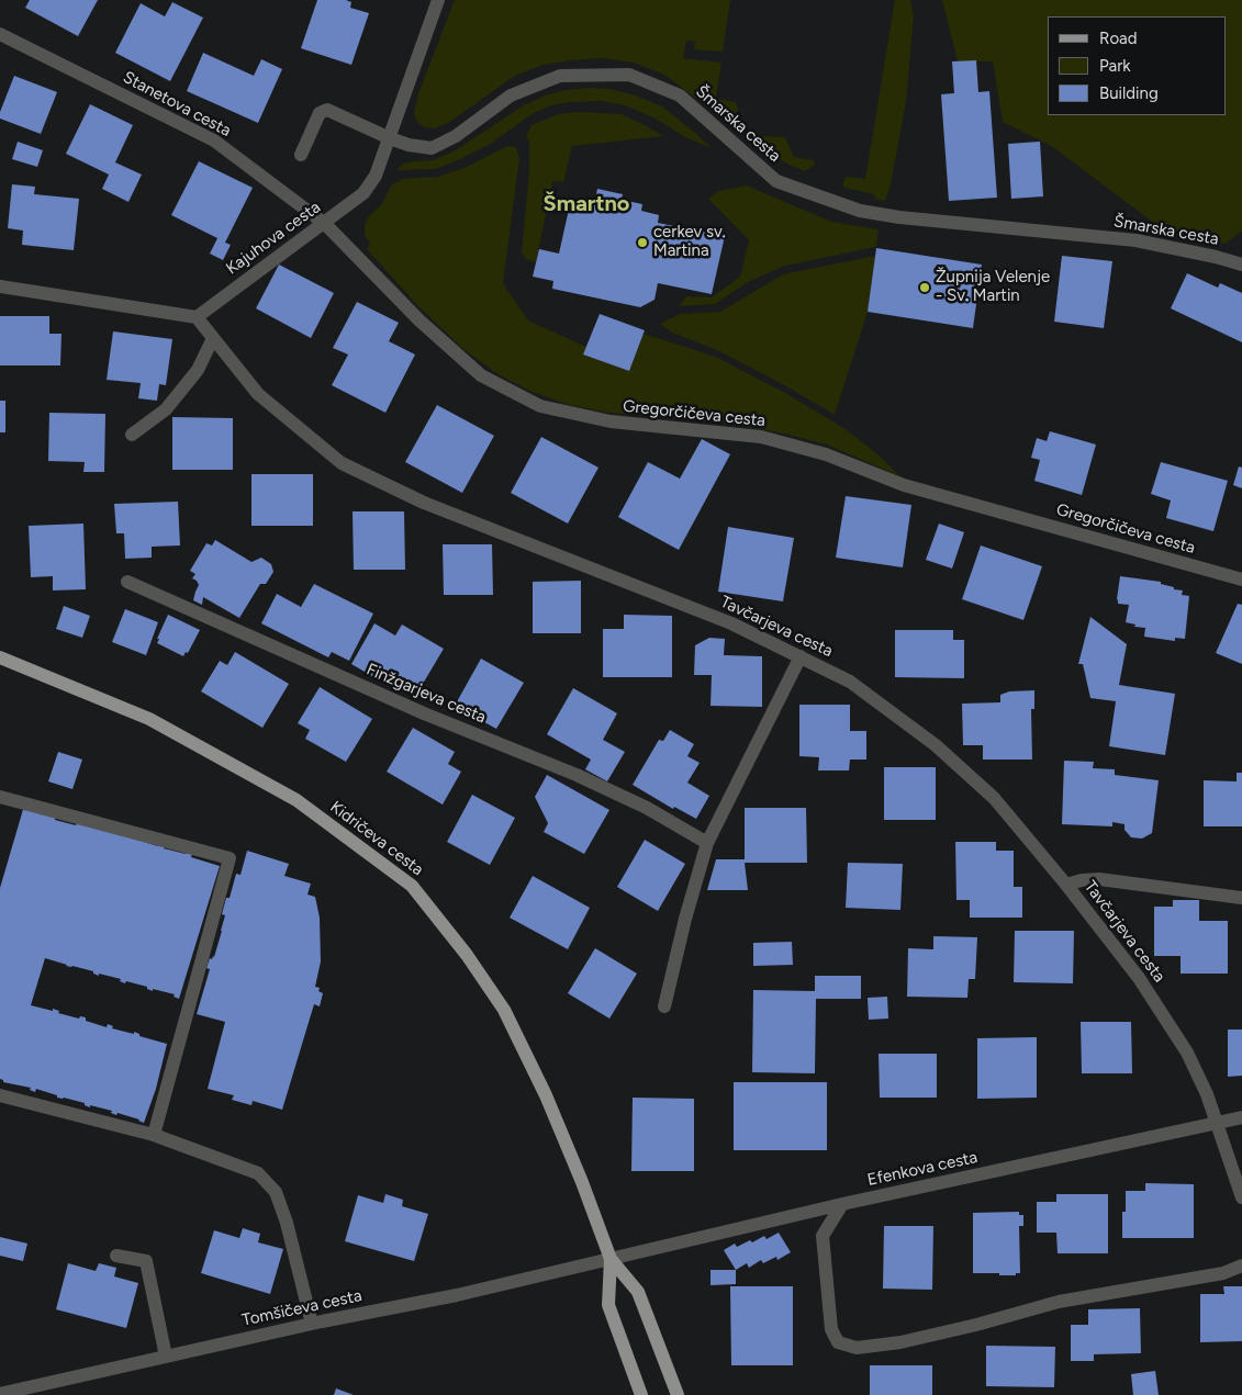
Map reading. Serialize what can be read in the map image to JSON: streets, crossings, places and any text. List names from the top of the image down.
{
  "streets": {
    "main road": ["Kidričeva cesta"],
    "street": [
      "Stanetova cesta",
      "Šmarska cesta",
      "Kajuhova cesta",
      "Gregorčičeva cesta",
      "Tavčarjeva cesta",
      "Finžgarjeva cesta",
      "Efenkova cesta",
      "Tomšičeva cesta"
    ]
  },
  "crossings": [
    ["Stanetova cesta", "Kajuhova cesta"],
    ["Stanetova cesta", "Gregorčičeva cesta"],
    ["Šmarska cesta", "Kajuhova cesta"],
    ["Kajuhova cesta", "Gregorčičeva cesta"],
    ["Kajuhova cesta", "Tavčarjeva cesta"],
    ["Tavčarjeva cesta", "Efenkova cesta"],
    ["Kidričeva cesta", "Efenkova cesta"],
    ["Kidričeva cesta", "Tomšičeva cesta"],
    ["Efenkova cesta", "Tomšičeva cesta"]
  ],
  "districts": ["Šmartno"],
  "places": ["cerkev sv. Martina", "Župnija Velenje - Sv. Martin"],
  "legend": ["Road", "Park", "Building"]
}
